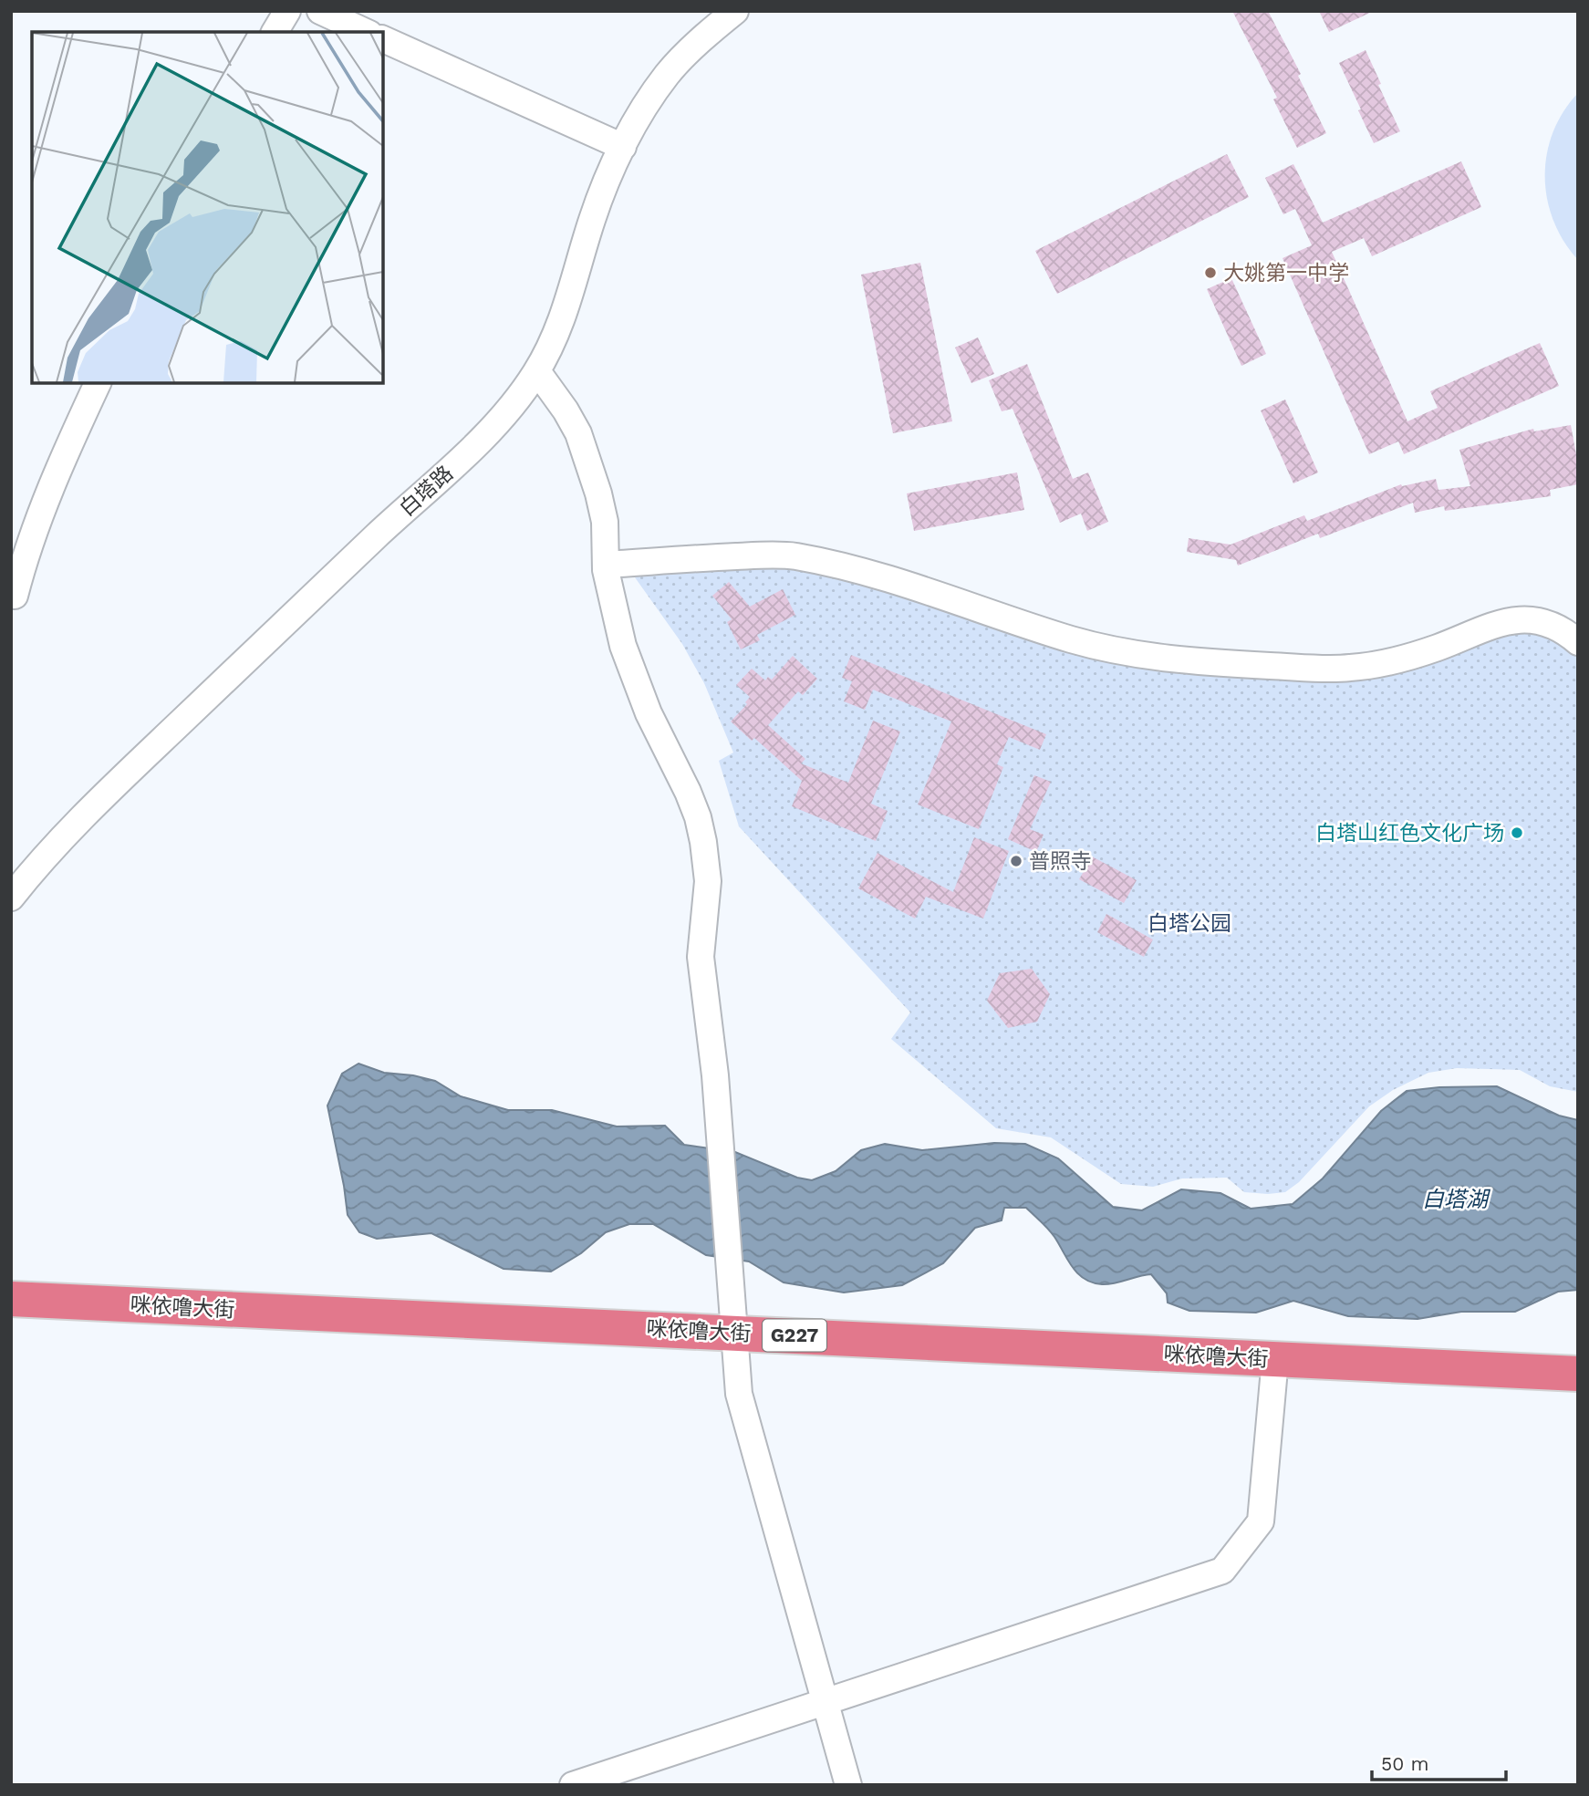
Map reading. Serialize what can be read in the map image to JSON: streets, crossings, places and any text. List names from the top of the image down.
{
  "streets": {
    "highway": ["咪依噜大街", "G227"],
    "street": ["白塔路"]
  },
  "water": ["白塔湖"],
  "parks": ["白塔公园"],
  "places": ["大姚第一中学", "白塔山红色文化广场", "普照寺"],
  "scale_bar": "50 m"
}
